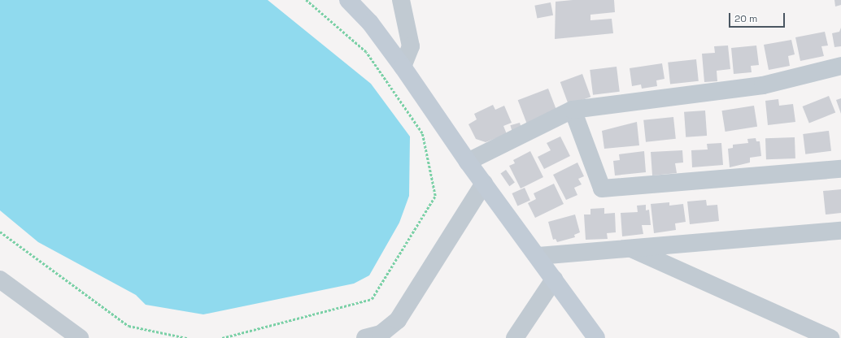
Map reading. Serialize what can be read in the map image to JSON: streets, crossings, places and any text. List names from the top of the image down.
{
  "scale_bar": "20 m"
}
